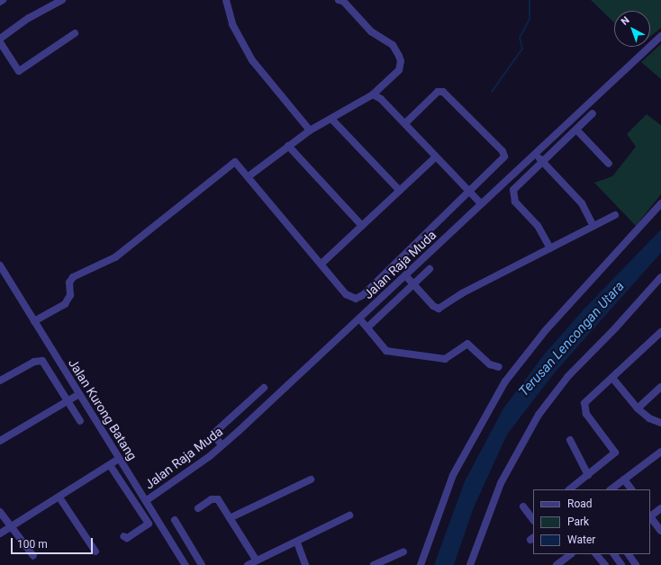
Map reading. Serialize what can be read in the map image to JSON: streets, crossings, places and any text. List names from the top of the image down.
{
  "streets": {
    "street": ["Jalan Raja Muda", "Jalan Kurong Batang"]
  },
  "crossings": [
    ["Jalan Raja Muda", "Jalan Kurong Batang"]
  ],
  "water": ["Terusan Lencongan Utara"],
  "legend": ["Road", "Park", "Water"],
  "scale_bar": "100 m",
  "north": "top left"
}
